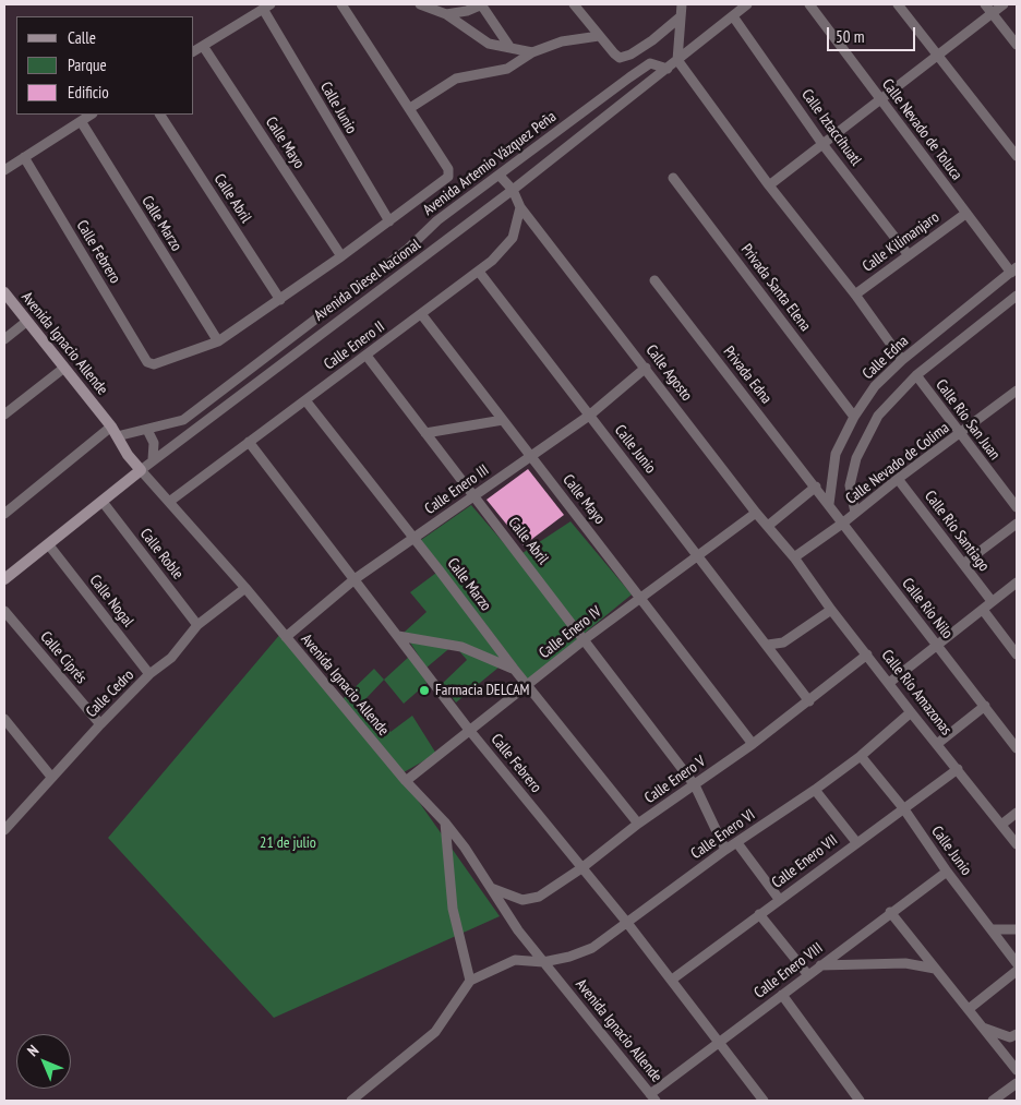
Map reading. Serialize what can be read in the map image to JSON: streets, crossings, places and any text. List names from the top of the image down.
{
  "streets": {
    "street": [
      "Calle Junio",
      "Calle Iztaccíhuatl",
      "Calle Nevado de Toluca",
      "Calle Mayo",
      "Avenida Artemio Vázquez Peña",
      "Calle Abril",
      "Calle Marzo",
      "Calle Kilimanjaro",
      "Calle Febrero",
      "Avenida Diesel Nacional",
      "Privada Santa Elena",
      "Avenida Ignacio Allende",
      "Calle Enero II",
      "Calle Edna",
      "Calle Agosto",
      "Privada Edna",
      "Calle Río San Juan",
      "Calle Nevado de Colima",
      "Calle Enero III",
      "Calle Río Santiago",
      "Calle Roble",
      "Calle Nogal",
      "Calle Río Nilo",
      "Calle Enero IV",
      "Calle Ciprés",
      "Calle Río Amazonas",
      "Calle Cedro",
      "Calle Enero V",
      "Calle Enero VI",
      "Calle Enero VII",
      "Calle Enero VIII"
    ]
  },
  "crossings": [
    ["Calle Junio", "Calle Enero II"],
    ["Calle Junio", "Calle Enero III"],
    ["Calle Junio", "Calle Enero IV"],
    ["Calle Junio", "Calle Enero V"],
    ["Calle Junio", "Calle Enero VI"],
    ["Calle Junio", "Calle Enero VII"],
    ["Calle Junio", "Calle Enero VIII"],
    ["Calle Iztaccíhuatl", "Calle Kilimanjaro"],
    ["Calle Iztaccíhuatl", "Avenida Diesel Nacional"],
    ["Calle Nevado de Toluca", "Calle Kilimanjaro"],
    ["Calle Nevado de Toluca", "Calle Edna"],
    ["Calle Mayo", "Calle Enero II"],
    ["Calle Mayo", "Calle Enero III"],
    ["Calle Mayo", "Calle Enero IV"],
    ["Calle Mayo", "Calle Enero V"],
    ["Avenida Artemio Vázquez Peña", "Avenida Diesel Nacional"],
    ["Avenida Artemio Vázquez Peña", "Avenida Ignacio Allende"],
    ["Calle Abril", "Calle Enero II"],
    ["Calle Abril", "Calle Enero III"],
    ["Calle Abril", "Calle Enero IV"],
    ["Calle Abril", "Calle Enero V"],
    ["Calle Abril", "Calle Enero VI"],
    ["Calle Marzo", "Calle Febrero"],
    ["Calle Marzo", "Calle Enero II"],
    ["Calle Marzo", "Calle Enero III"],
    ["Calle Marzo", "Calle Enero IV"],
    ["Calle Marzo", "Calle Enero V"],
    ["Calle Febrero", "Calle Enero II"],
    ["Calle Febrero", "Calle Enero III"],
    ["Calle Febrero", "Calle Enero IV"],
    ["Calle Febrero", "Calle Enero V"],
    ["Calle Febrero", "Calle Enero VI"],
    ["Calle Febrero", "Calle Enero VII"],
    ["Calle Febrero", "Calle Enero VIII"],
    ["Avenida Diesel Nacional", "Avenida Ignacio Allende"],
    ["Avenida Diesel Nacional", "Calle Roble"],
    ["Avenida Diesel Nacional", "Calle Nogal"],
    ["Privada Santa Elena", "Calle Edna"],
    ["Avenida Ignacio Allende", "Calle Enero II"],
    ["Avenida Ignacio Allende", "Calle Enero III"],
    ["Avenida Ignacio Allende", "Calle Enero IV"],
    ["Avenida Ignacio Allende", "Calle Cedro"],
    ["Avenida Ignacio Allende", "Calle Enero V"],
    ["Avenida Ignacio Allende", "Calle Enero VI"],
    ["Avenida Ignacio Allende", "Calle Enero VIII"],
    ["Calle Enero II", "Calle Agosto"],
    ["Calle Edna", "Calle Río Nilo"],
    ["Calle Agosto", "Calle Nevado de Colima"],
    ["Calle Agosto", "Calle Enero III"],
    ["Calle Agosto", "Calle Enero IV"],
    ["Calle Agosto", "Calle Río Amazonas"],
    ["Privada Edna", "Calle Río Nilo"],
    ["Calle Río San Juan", "Calle Nevado de Colima"],
    ["Calle Nevado de Colima", "Calle Río Santiago"],
    ["Calle Nevado de Colima", "Calle Río Nilo"],
    ["Calle Nevado de Colima", "Calle Río Amazonas"],
    ["Calle Roble", "Calle Cedro"],
    ["Calle Nogal", "Calle Cedro"],
    ["Calle Ciprés", "Calle Cedro"],
    ["Calle Río Amazonas", "Calle Enero V"],
    ["Calle Río Amazonas", "Calle Enero VI"],
    ["Calle Río Amazonas", "Calle Enero VII"]
  ],
  "parks": ["21 de julio"],
  "places": ["Farmacia DELCAM"],
  "legend": ["Calle", "Parque", "Edificio"],
  "scale_bar": "50 m",
  "north": "top left"
}
